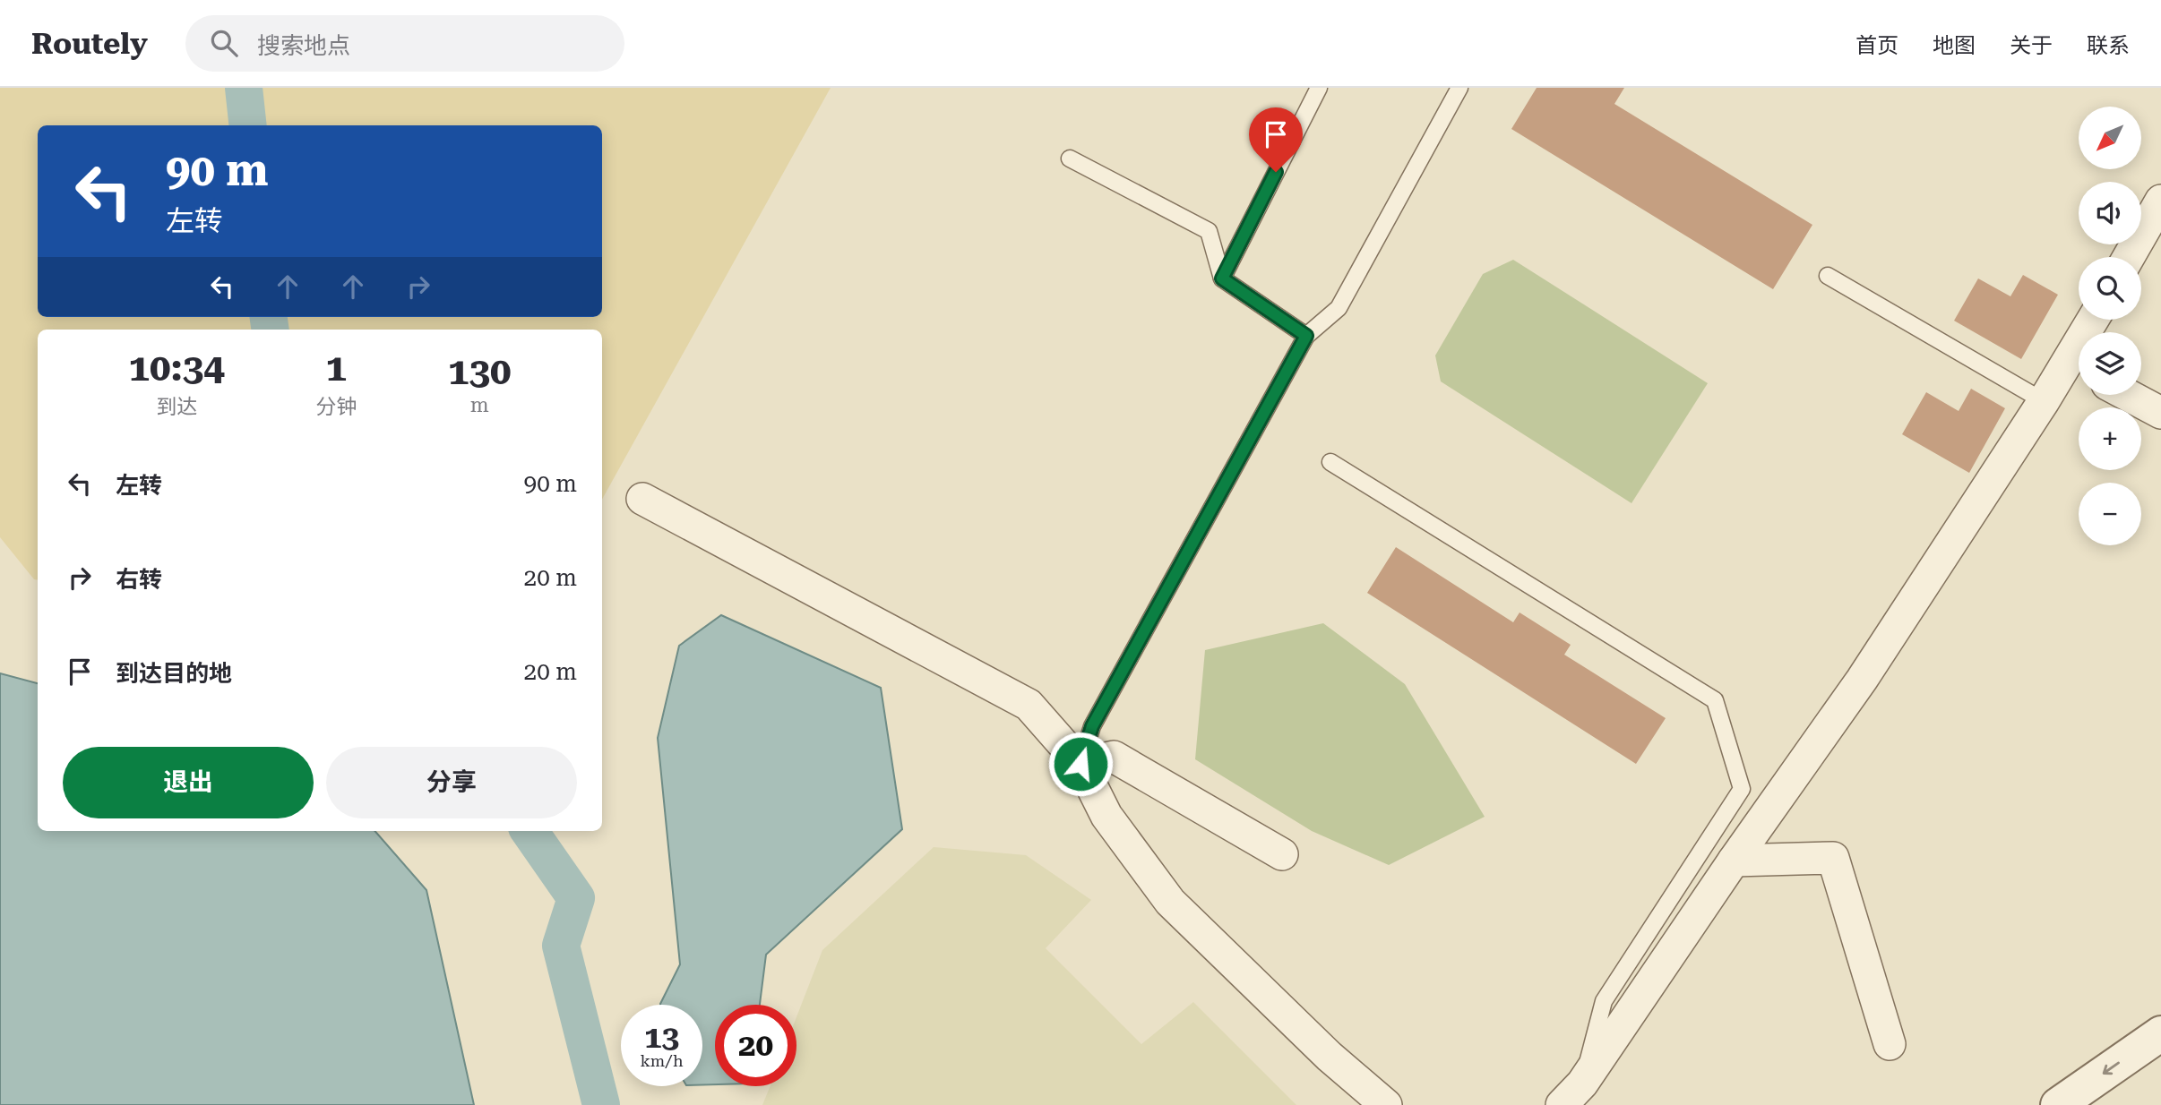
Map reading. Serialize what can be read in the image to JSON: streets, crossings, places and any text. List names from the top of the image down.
{
  "north": "bottom left",
  "page": {
    "header": "Routely",
    "search": "搜索地点",
    "nav": [
      "首页",
      "地图",
      "关于",
      "联系"
    ],
    "map_buttons": ["+", "−"],
    "turn": ["90 m", "左转"],
    "eta": [
      "10:34",
      "到达",
      "1",
      "分钟",
      "130",
      "m"
    ],
    "list": [
      {
        "name": "左转",
        "value": "90 m"
      },
      {
        "name": "右转",
        "value": "20 m"
      },
      {
        "name": "到达目的地",
        "value": "20 m"
      }
    ],
    "buttons": ["退出", "分享"],
    "speed": "13 km/h",
    "limit": "20"
  }
}
